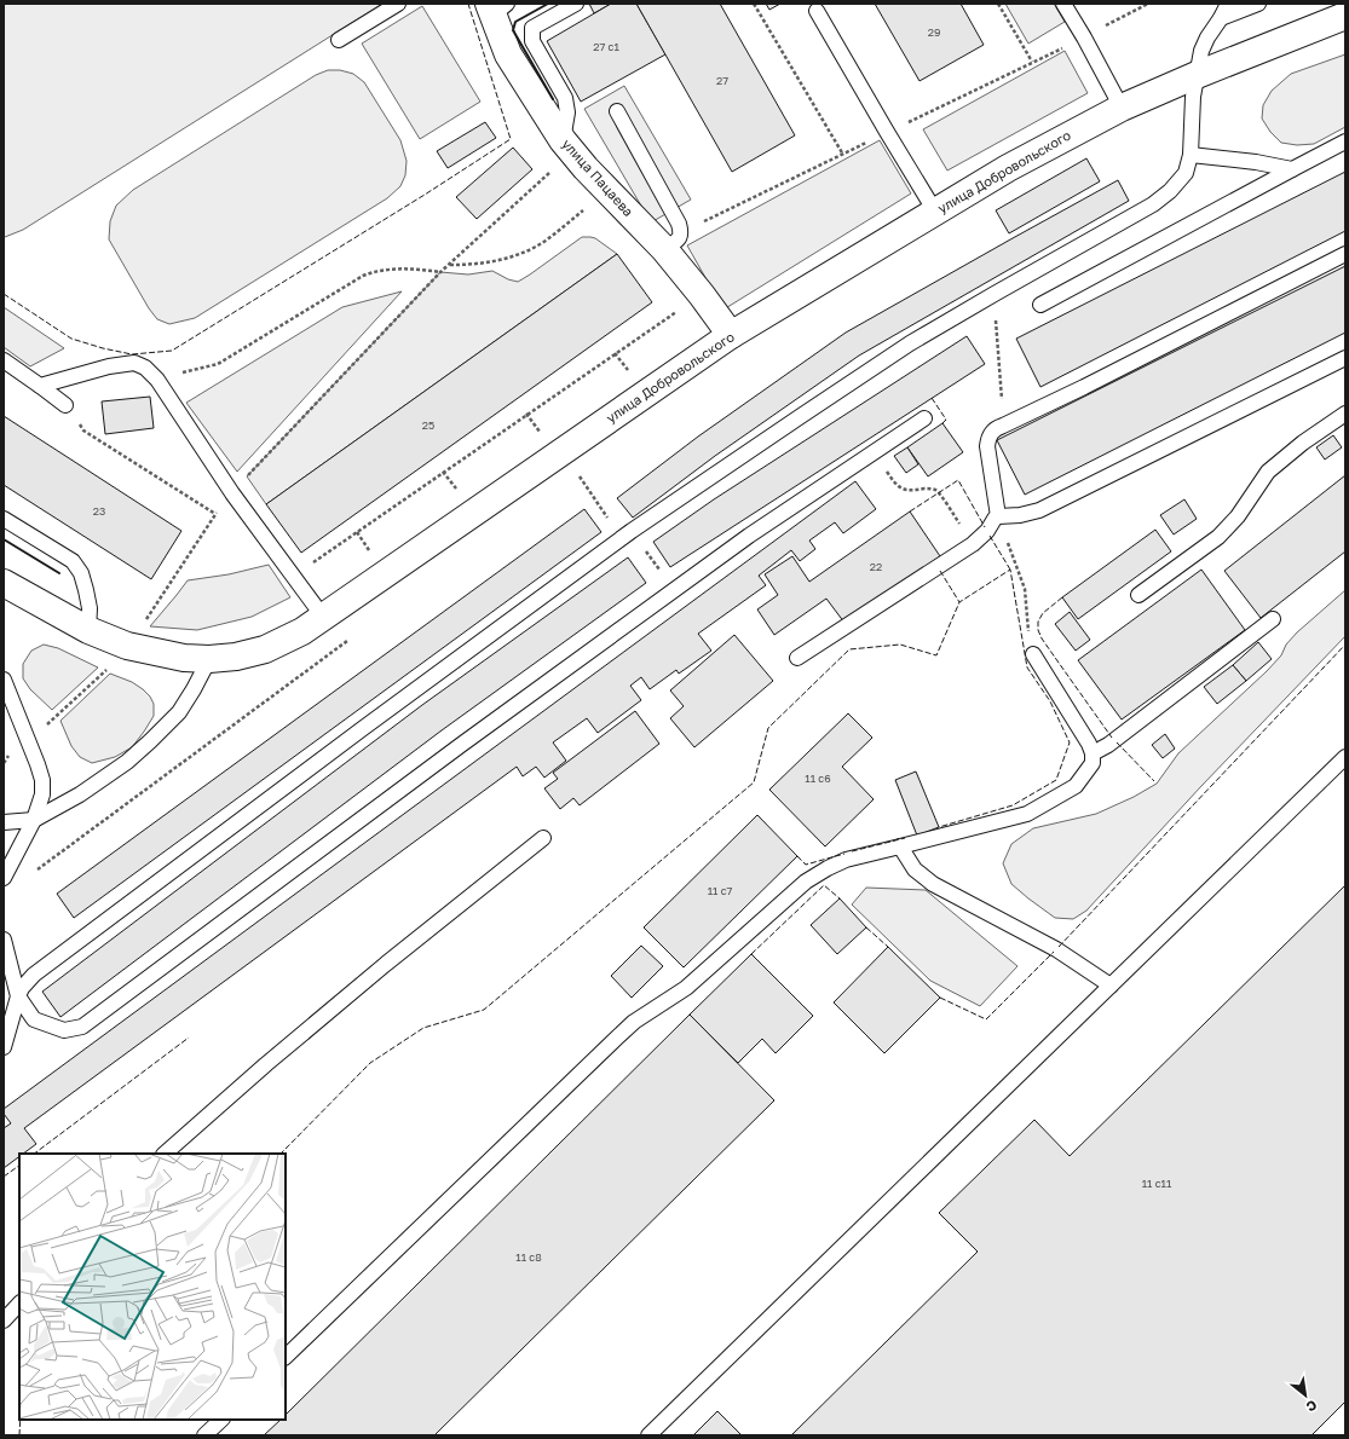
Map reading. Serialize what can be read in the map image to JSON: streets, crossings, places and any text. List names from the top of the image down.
{
  "streets": {
    "main road": ["улица Добровольского", "улица Пацаева"]
  },
  "crossings": [
    ["улица Добровольского", "улица Пацаева"]
  ],
  "house_numbers": [
    "29",
    "27 с1",
    "27",
    "25",
    "23",
    "22",
    "11 с6",
    "11 с7",
    "11 с11",
    "11 с8"
  ],
  "north": "bottom right"
}
